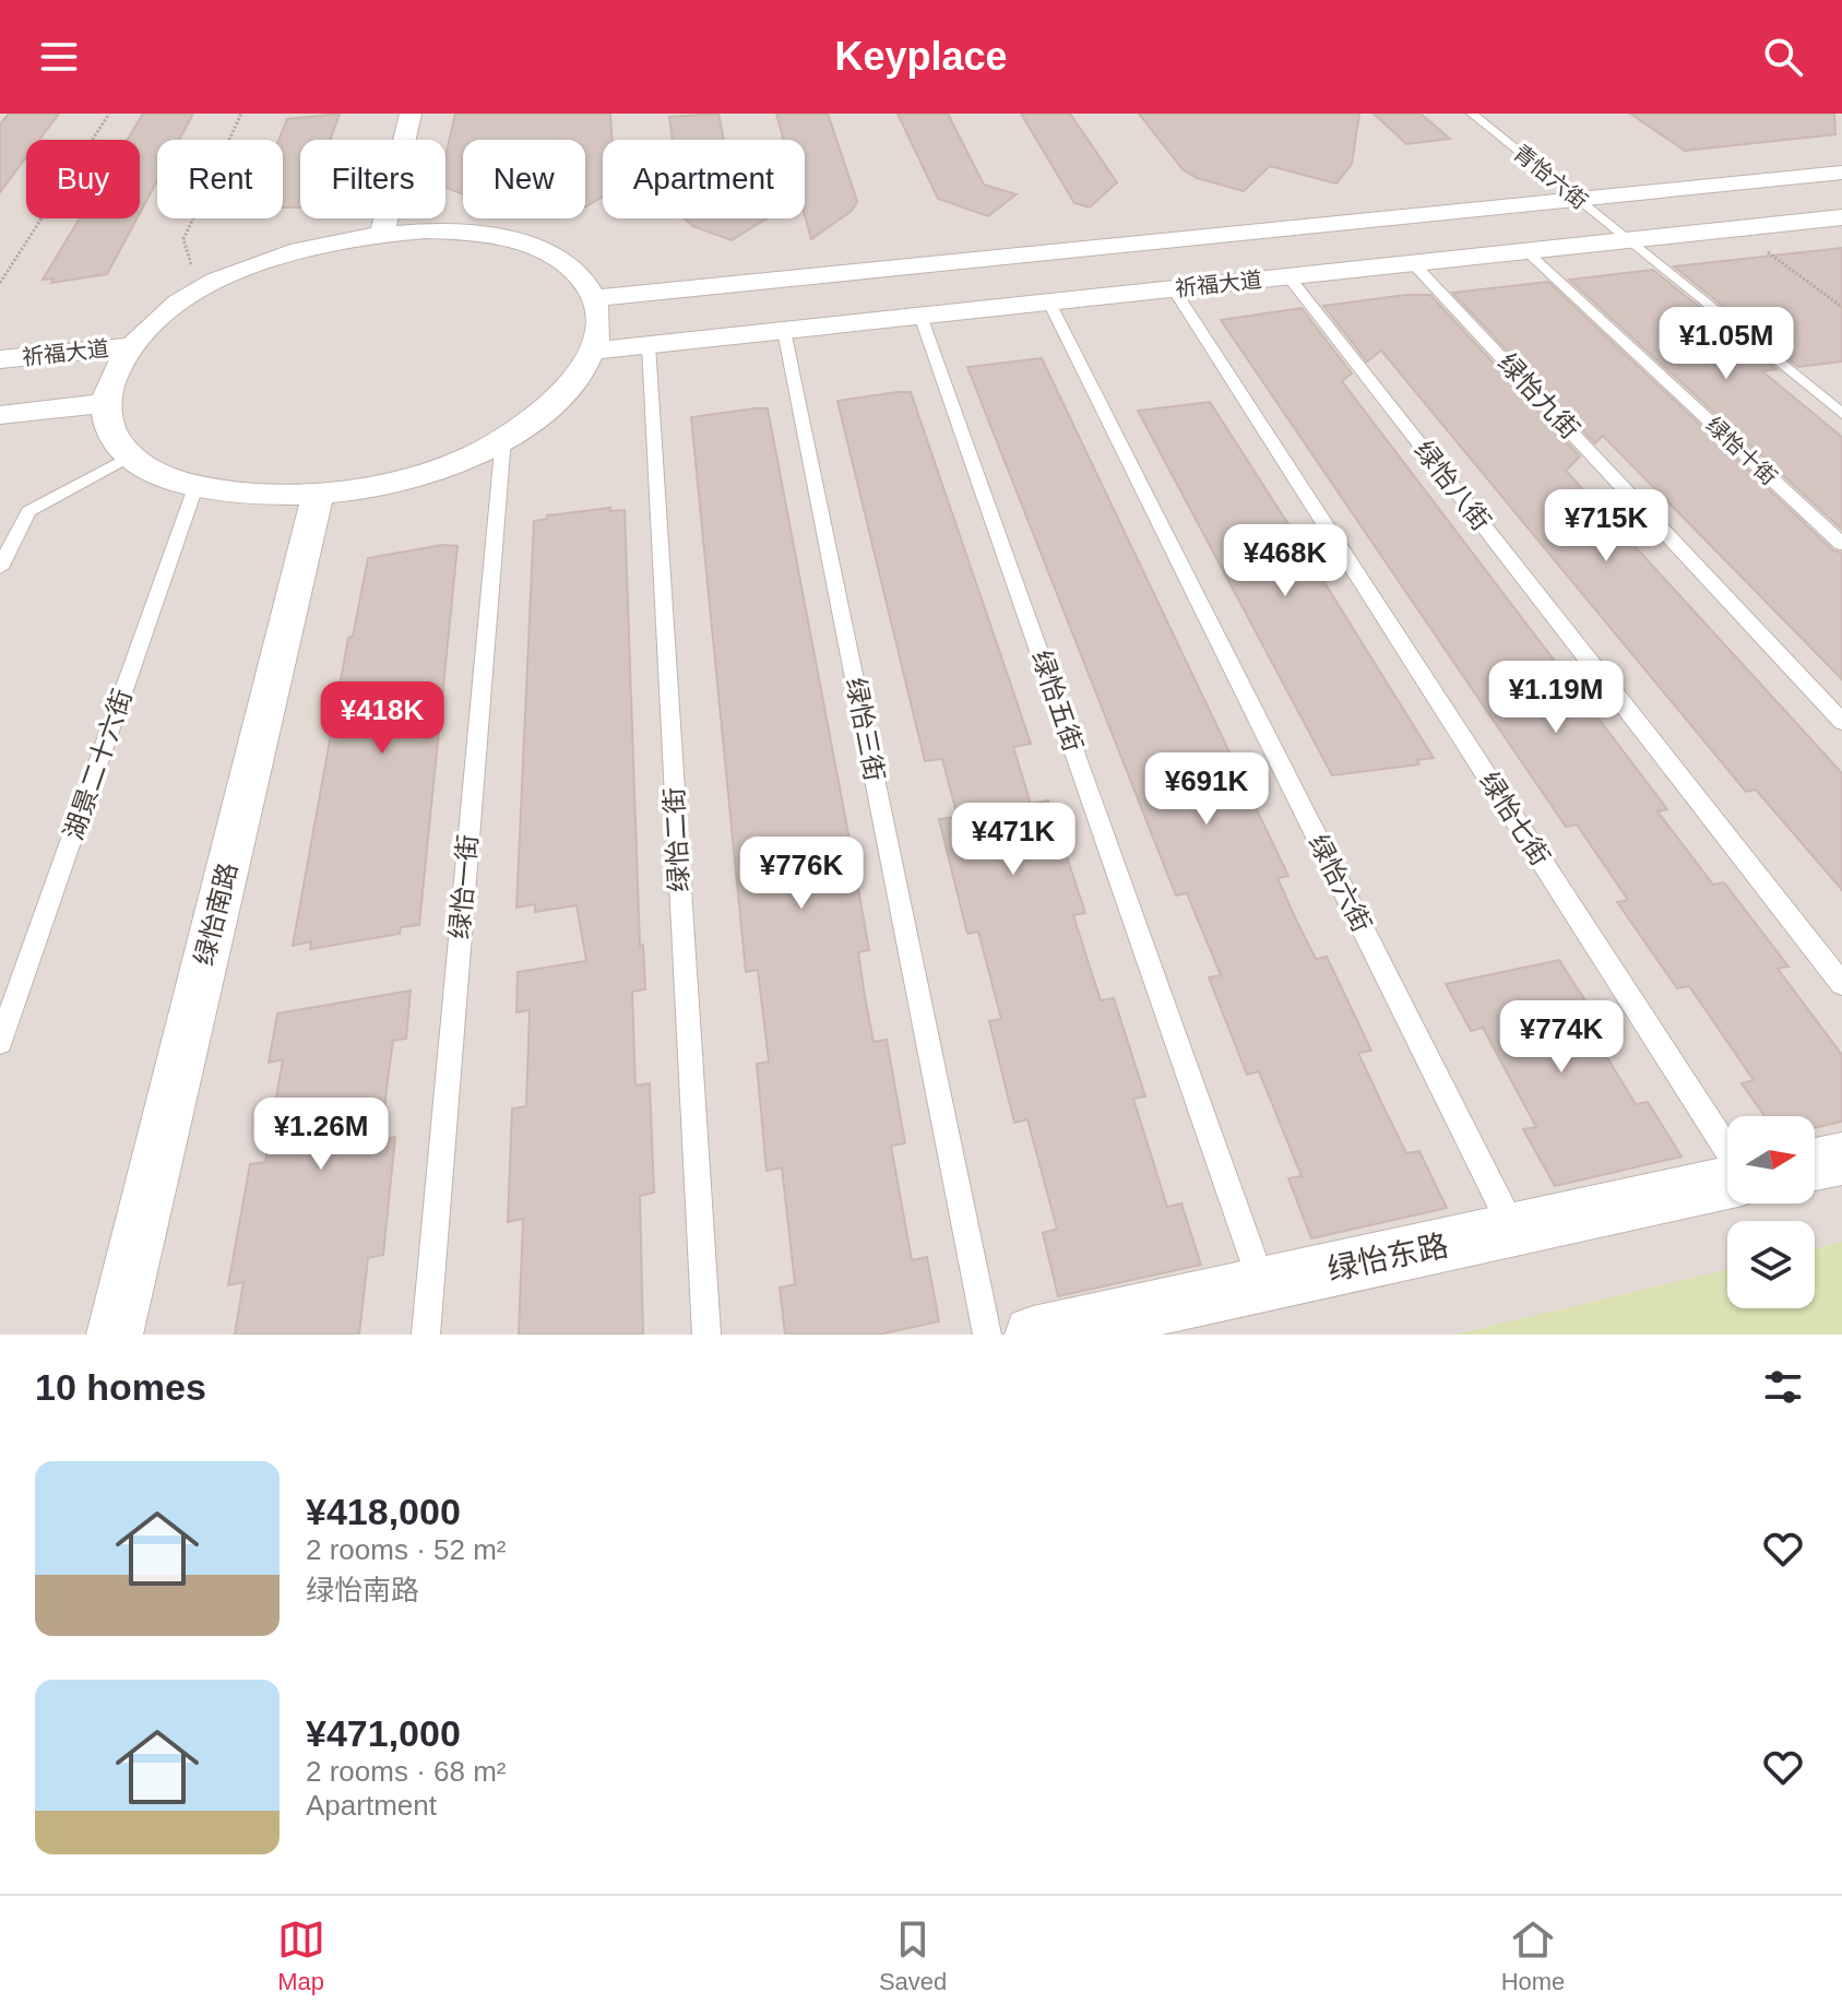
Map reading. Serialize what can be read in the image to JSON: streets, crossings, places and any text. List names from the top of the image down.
{
  "streets": {
    "street": ["祈福大道", "绿怡南路", "绿怡东路"],
    "lane": [
      "青怡六街",
      "绿怡九街",
      "绿怡十街",
      "绿怡八街",
      "绿怡五街",
      "绿怡三街",
      "湖景二十六街",
      "绿怡七街",
      "绿怡二街",
      "绿怡六街",
      "绿怡一街"
    ]
  },
  "crossings": [
    ["青怡六街", "祈福大道"],
    ["祈福大道", "绿怡九街"],
    ["祈福大道", "绿怡十街"],
    ["祈福大道", "绿怡八街"],
    ["祈福大道", "绿怡五街"],
    ["祈福大道", "绿怡三街"],
    ["祈福大道", "绿怡七街"],
    ["祈福大道", "绿怡二街"],
    ["祈福大道", "绿怡六街"],
    ["绿怡五街", "绿怡东路"],
    ["绿怡六街", "绿怡东路"]
  ],
  "north": "right",
  "page": {
    "header": "Keyplace",
    "chip": [
      "Buy",
      "Rent",
      "Filters",
      "New",
      "Apartment"
    ],
    "price": [
      "¥1.05M",
      "¥715K",
      "¥468K",
      "¥1.19M",
      "¥418K",
      "¥691K",
      "¥471K",
      "¥776K",
      "¥774K",
      "¥1.26M"
    ],
    "heading": "10 homes",
    "list": [
      {
        "name": "¥418,000",
        "note": "2 rooms · 52 m² · 绿怡南路"
      },
      {
        "name": "¥471,000",
        "note": "2 rooms · 68 m² · Apartment"
      }
    ],
    "tabs": ["Map", "Saved", "Home"]
  }
}
